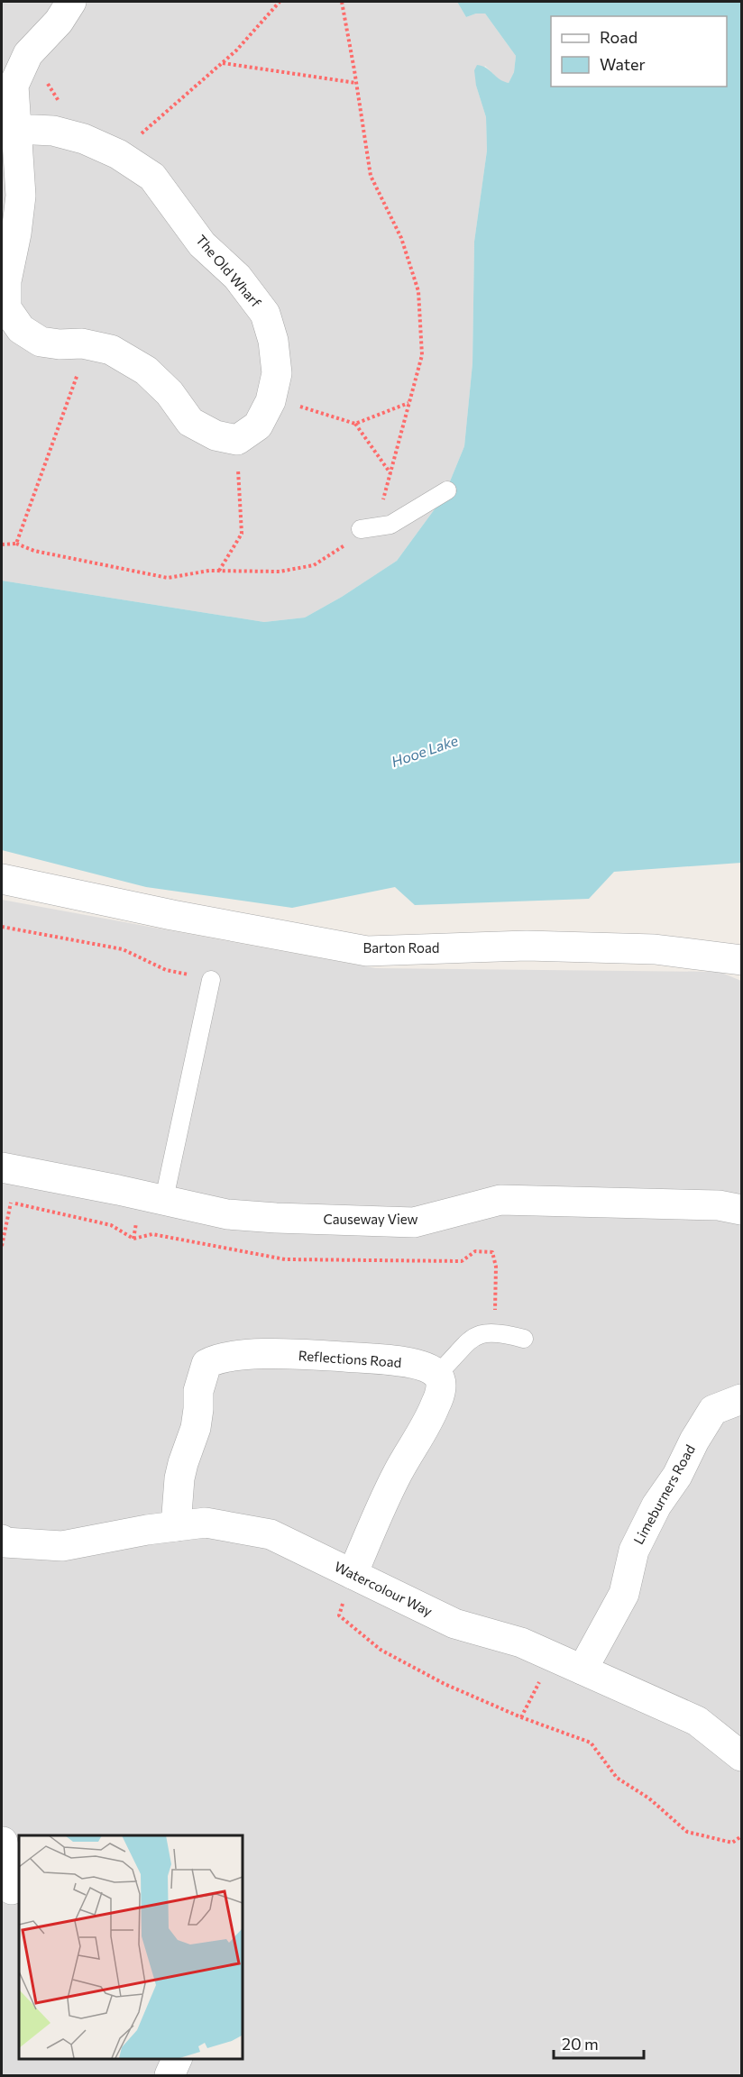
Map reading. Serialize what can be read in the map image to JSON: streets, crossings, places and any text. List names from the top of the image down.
{
  "streets": {
    "street": [
      "The Old Wharf",
      "Barton Road",
      "Causeway View",
      "Reflections Road",
      "Limeburners Road",
      "Watercolour Way"
    ]
  },
  "crossings": [
    ["Reflections Road", "Watercolour Way"],
    ["Limeburners Road", "Watercolour Way"]
  ],
  "water": ["Hooe Lake"],
  "legend": ["Road", "Water"],
  "scale_bar": "20 m"
}
